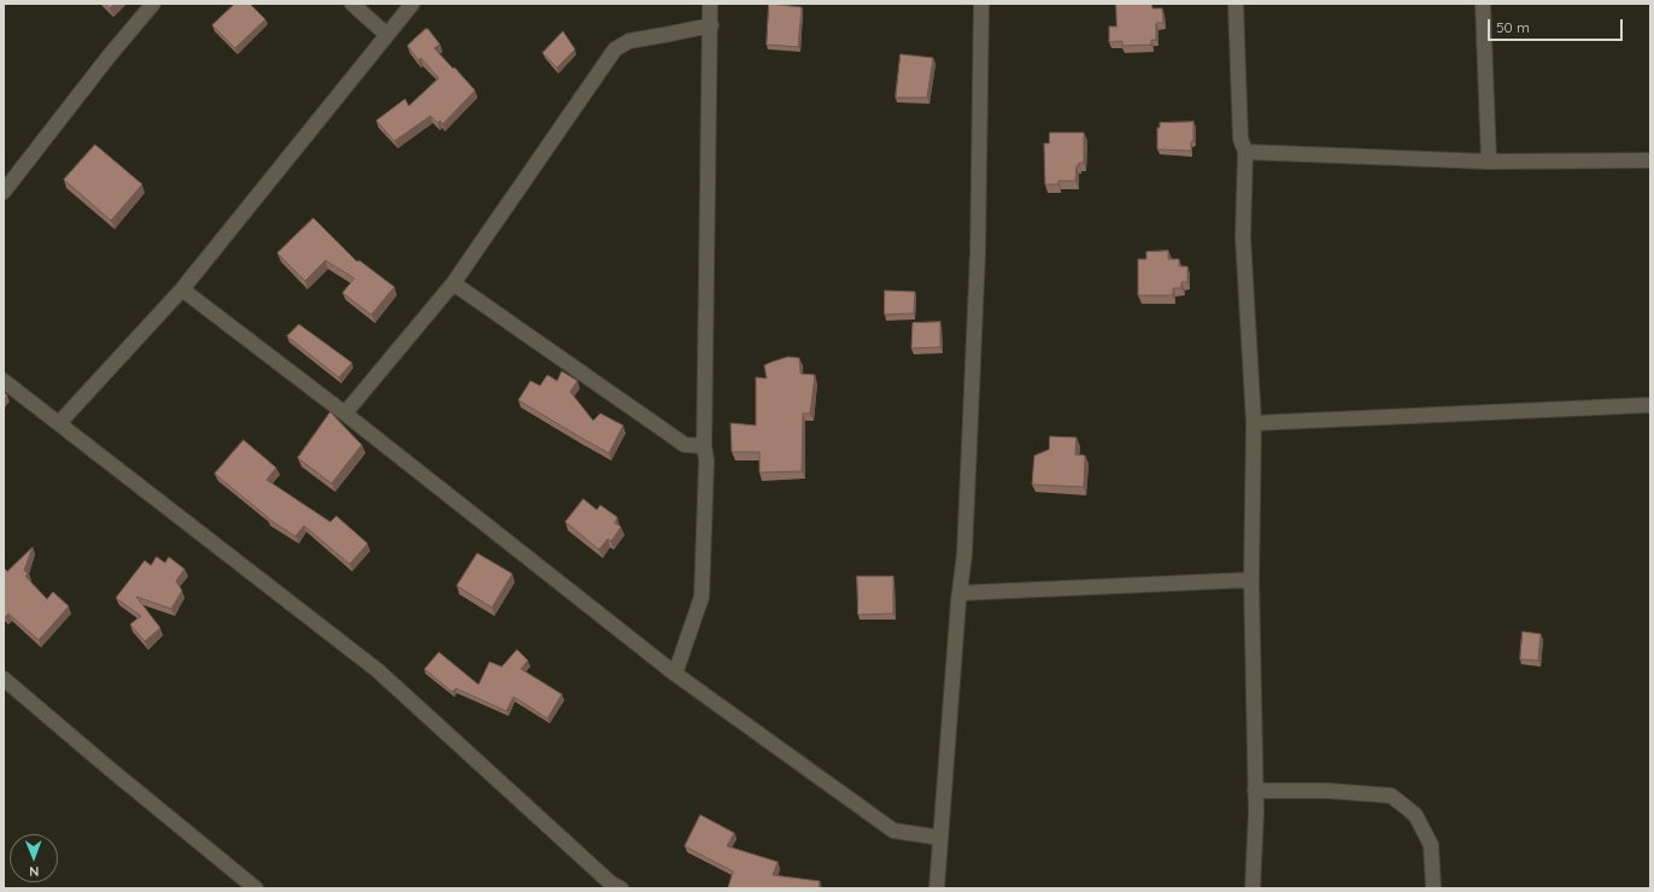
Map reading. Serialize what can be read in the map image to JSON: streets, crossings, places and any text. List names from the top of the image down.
{
  "scale_bar": "50 m",
  "north": "bottom"
}
